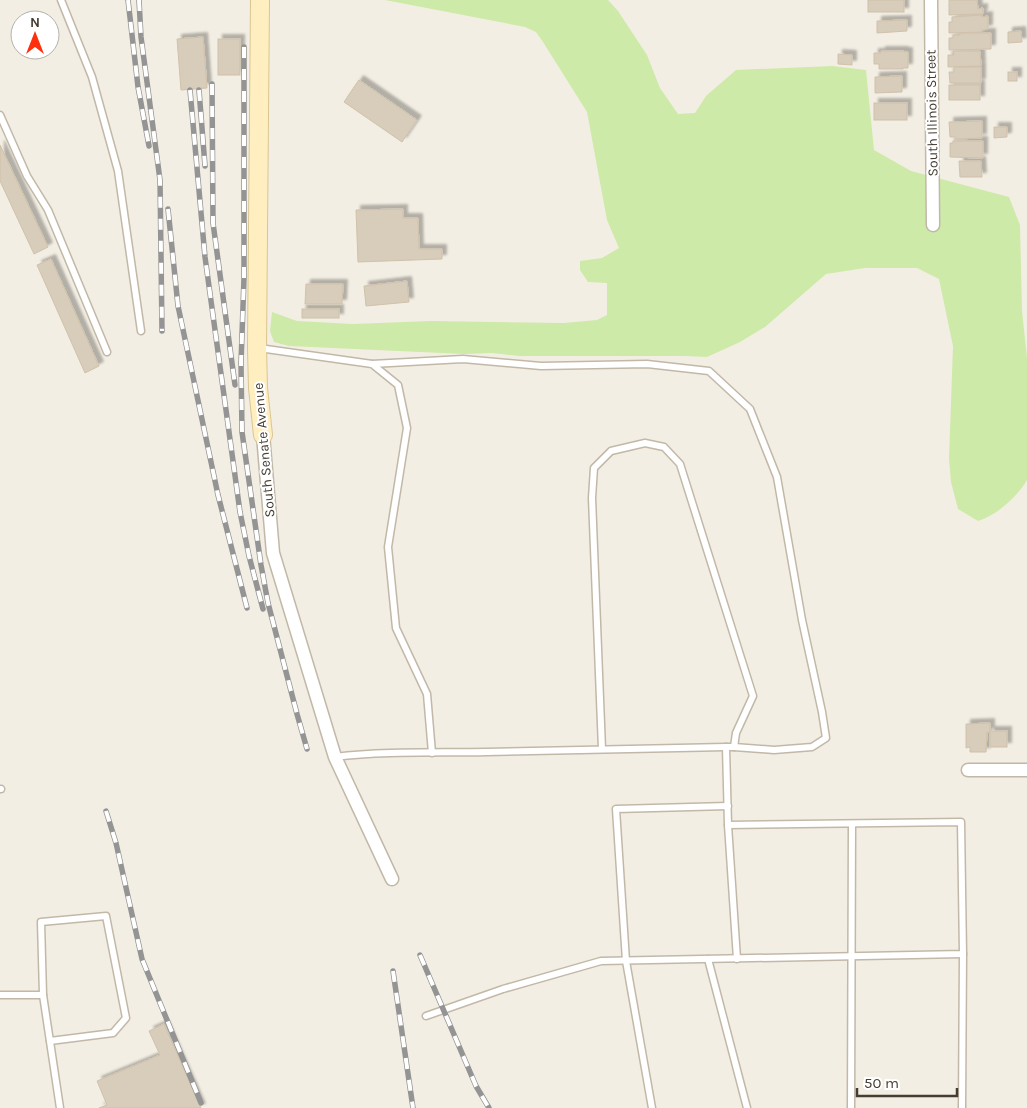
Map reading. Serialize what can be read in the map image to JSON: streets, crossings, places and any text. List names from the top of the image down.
{
  "streets": {
    "street": ["South Illinois Street", "South Senate Avenue"]
  },
  "scale_bar": "50 m",
  "north": "top"
}
